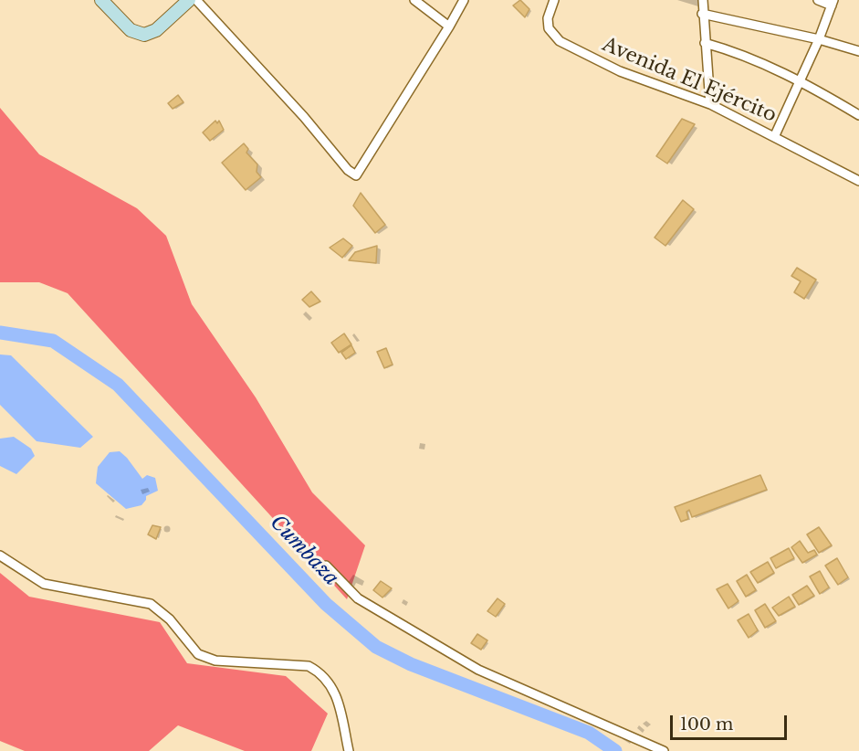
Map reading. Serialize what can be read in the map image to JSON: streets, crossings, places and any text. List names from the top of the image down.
{
  "streets": {
    "street": ["Avenida El Ejército"]
  },
  "water": ["Cumbaza"],
  "scale_bar": "100 m"
}
